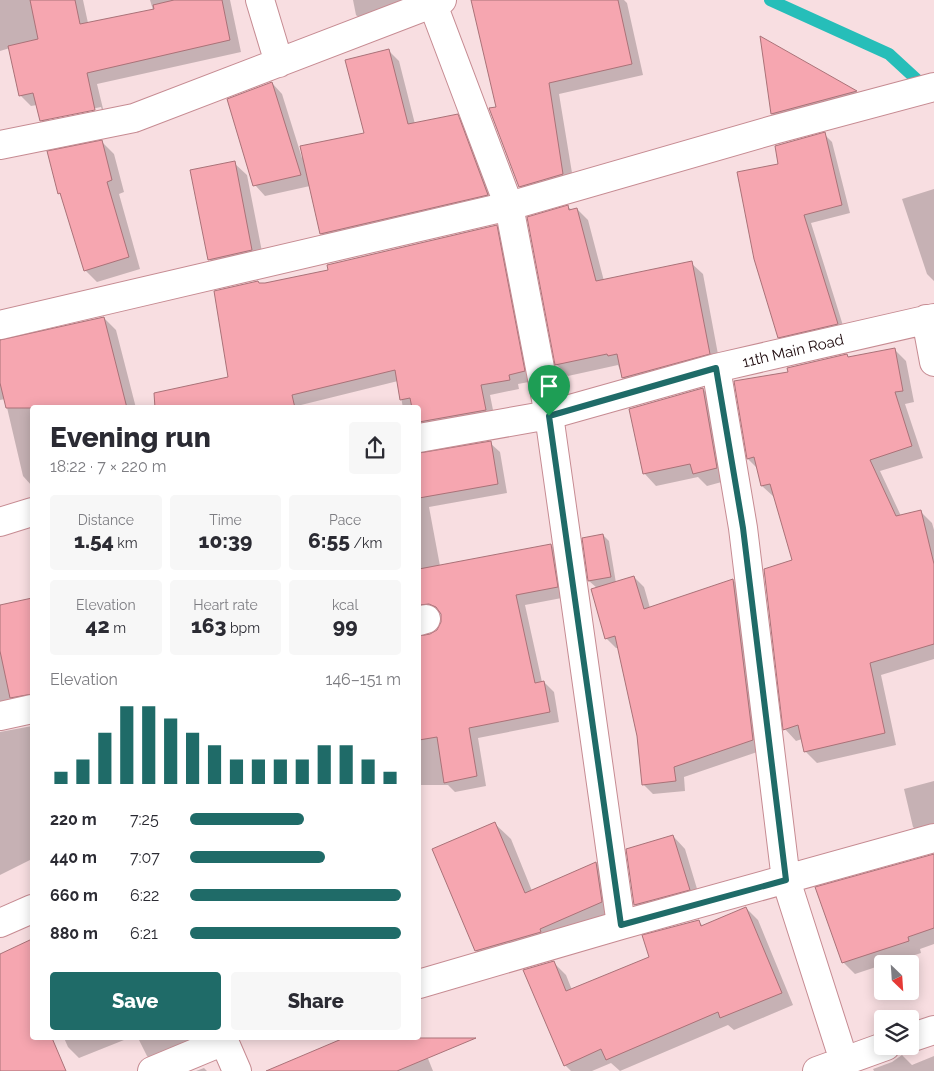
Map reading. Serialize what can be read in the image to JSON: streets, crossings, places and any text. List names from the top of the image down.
{
  "streets": {
    "street": ["11th Main Road"]
  },
  "north": "bottom right",
  "page": {
    "heading": ["Evening run", "18:22 · 7 × 220 m"],
    "stats": [
      ["Distance", "1.54 km"],
      ["Time", "10:39"],
      ["Pace", "6:55 /km"],
      ["Elevation", "42 m"],
      ["Heart rate", "163 bpm"],
      ["kcal", "99"]
    ],
    "chart": ["Elevation", "146–151 m"],
    "list": [
      {
        "name": "220 m",
        "note": "7:25"
      },
      {
        "name": "440 m",
        "note": "7:07"
      },
      {
        "name": "660 m",
        "note": "6:22"
      },
      {
        "name": "880 m",
        "note": "6:21"
      }
    ],
    "buttons": ["Save", "Share"]
  }
}
